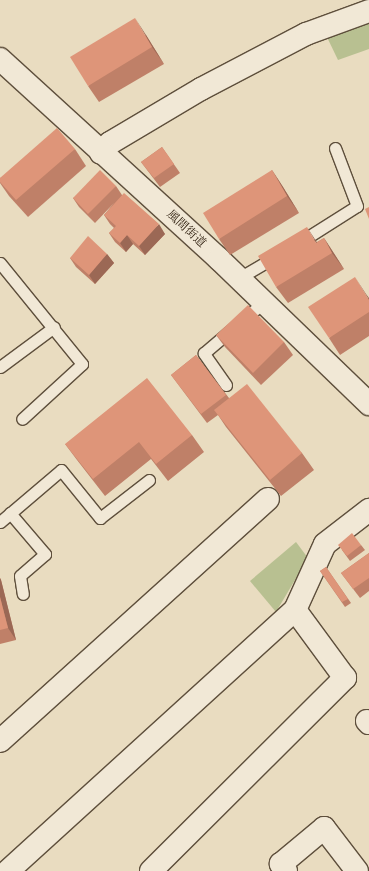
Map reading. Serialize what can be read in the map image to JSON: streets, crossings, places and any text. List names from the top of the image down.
{
  "streets": {
    "street": ["風間街道"]
  }
}
